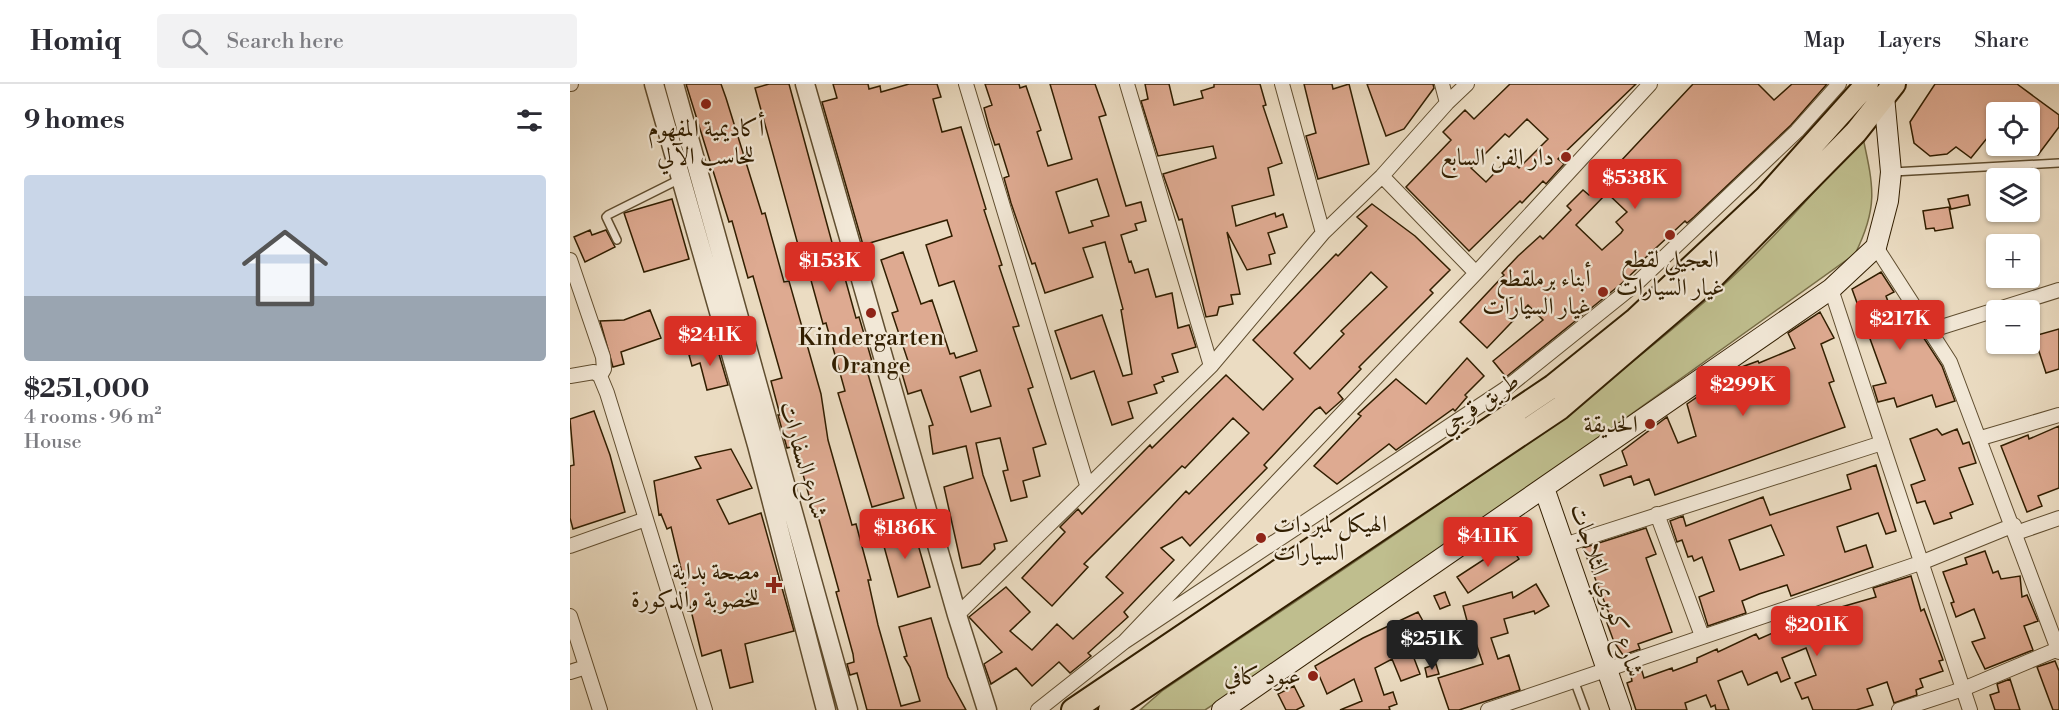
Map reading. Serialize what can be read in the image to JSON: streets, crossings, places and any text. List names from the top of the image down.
{
  "streets": {
    "highway": ["طريق قرجي"],
    "main road": ["شارع كوبري الثلاجات"],
    "street": ["شارع السفارات"]
  },
  "places": {
    "other": [
      "أكاديمية المفهوم للحاسب الآلي",
      "دار الفن السابع",
      "العجيلي لقطع غيار السيارات",
      "أبناء برملقطع غيار السيارات",
      "Kindergarten Orange",
      "الحديقة",
      "الهيكل لمبردات السيارات",
      "عبود كافي"
    ],
    "health": ["مصحة بداية للخصوبة والدكورة"]
  },
  "page": {
    "header": "Homiq",
    "search": "Search here",
    "nav": ["Map", "Layers", "Share"],
    "heading": "9 homes",
    "map_buttons": ["+", "−"],
    "list": [
      {
        "name": "$251,000",
        "note": "4 rooms · 96 m² · House"
      }
    ],
    "price": [
      "$538K",
      "$153K",
      "$217K",
      "$241K",
      "$299K",
      "$186K",
      "$411K",
      "$201K",
      "$251K"
    ]
  }
}
